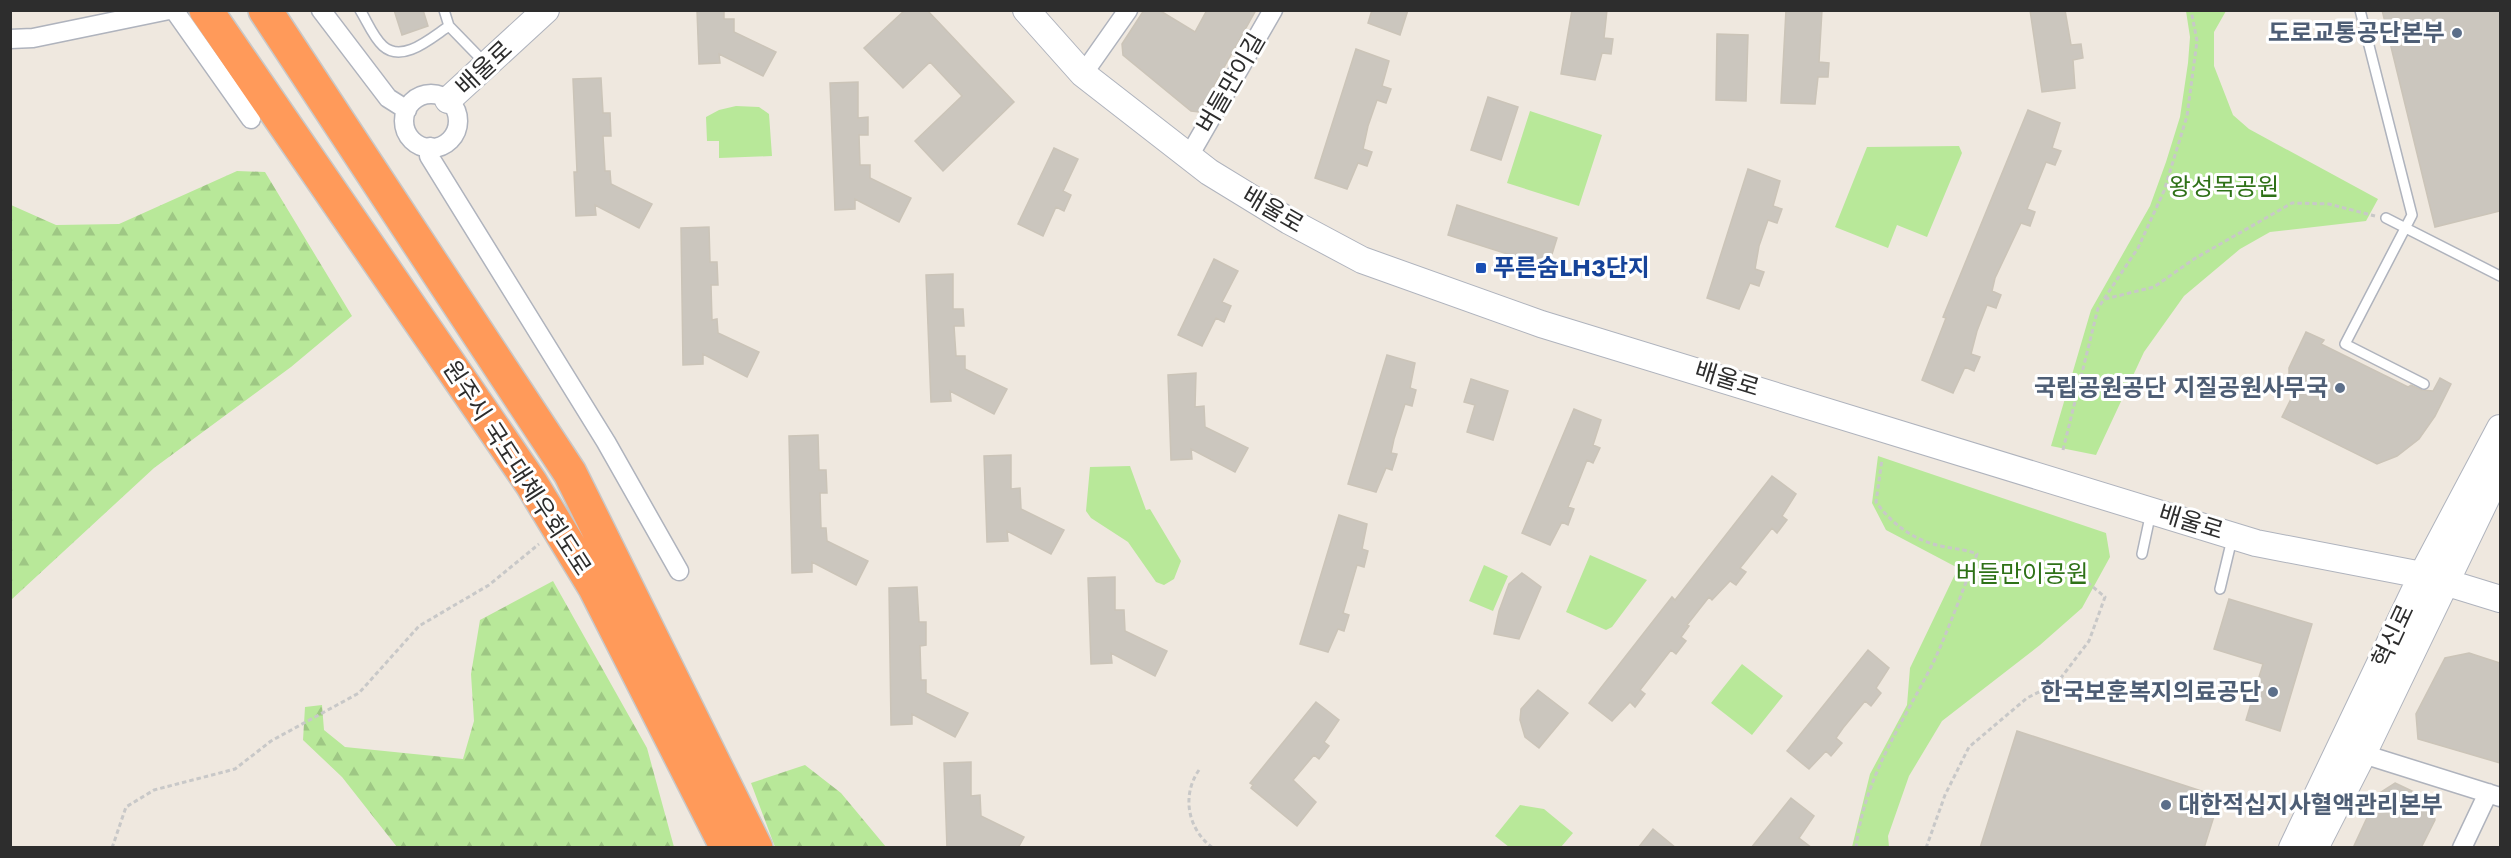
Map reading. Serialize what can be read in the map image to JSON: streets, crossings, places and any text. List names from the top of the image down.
{
  "streets": {
    "highway": ["원주시 국도대체우회도로"],
    "street": ["배울로", "버들만이길", "혁신로"]
  },
  "crossings": [
    ["배울로", "버들만이길"],
    ["배울로", "혁신로"]
  ],
  "parks": ["왕성목공원", "버들만이공원"],
  "places": {
    "other": [
      "도로교통공단본부",
      "국립공원공단 지질공원사무국",
      "한국보훈복지의료공단",
      "대한적십지사혈액관리본부"
    ],
    "transit": ["푸른숨LH3단지"]
  }
}
